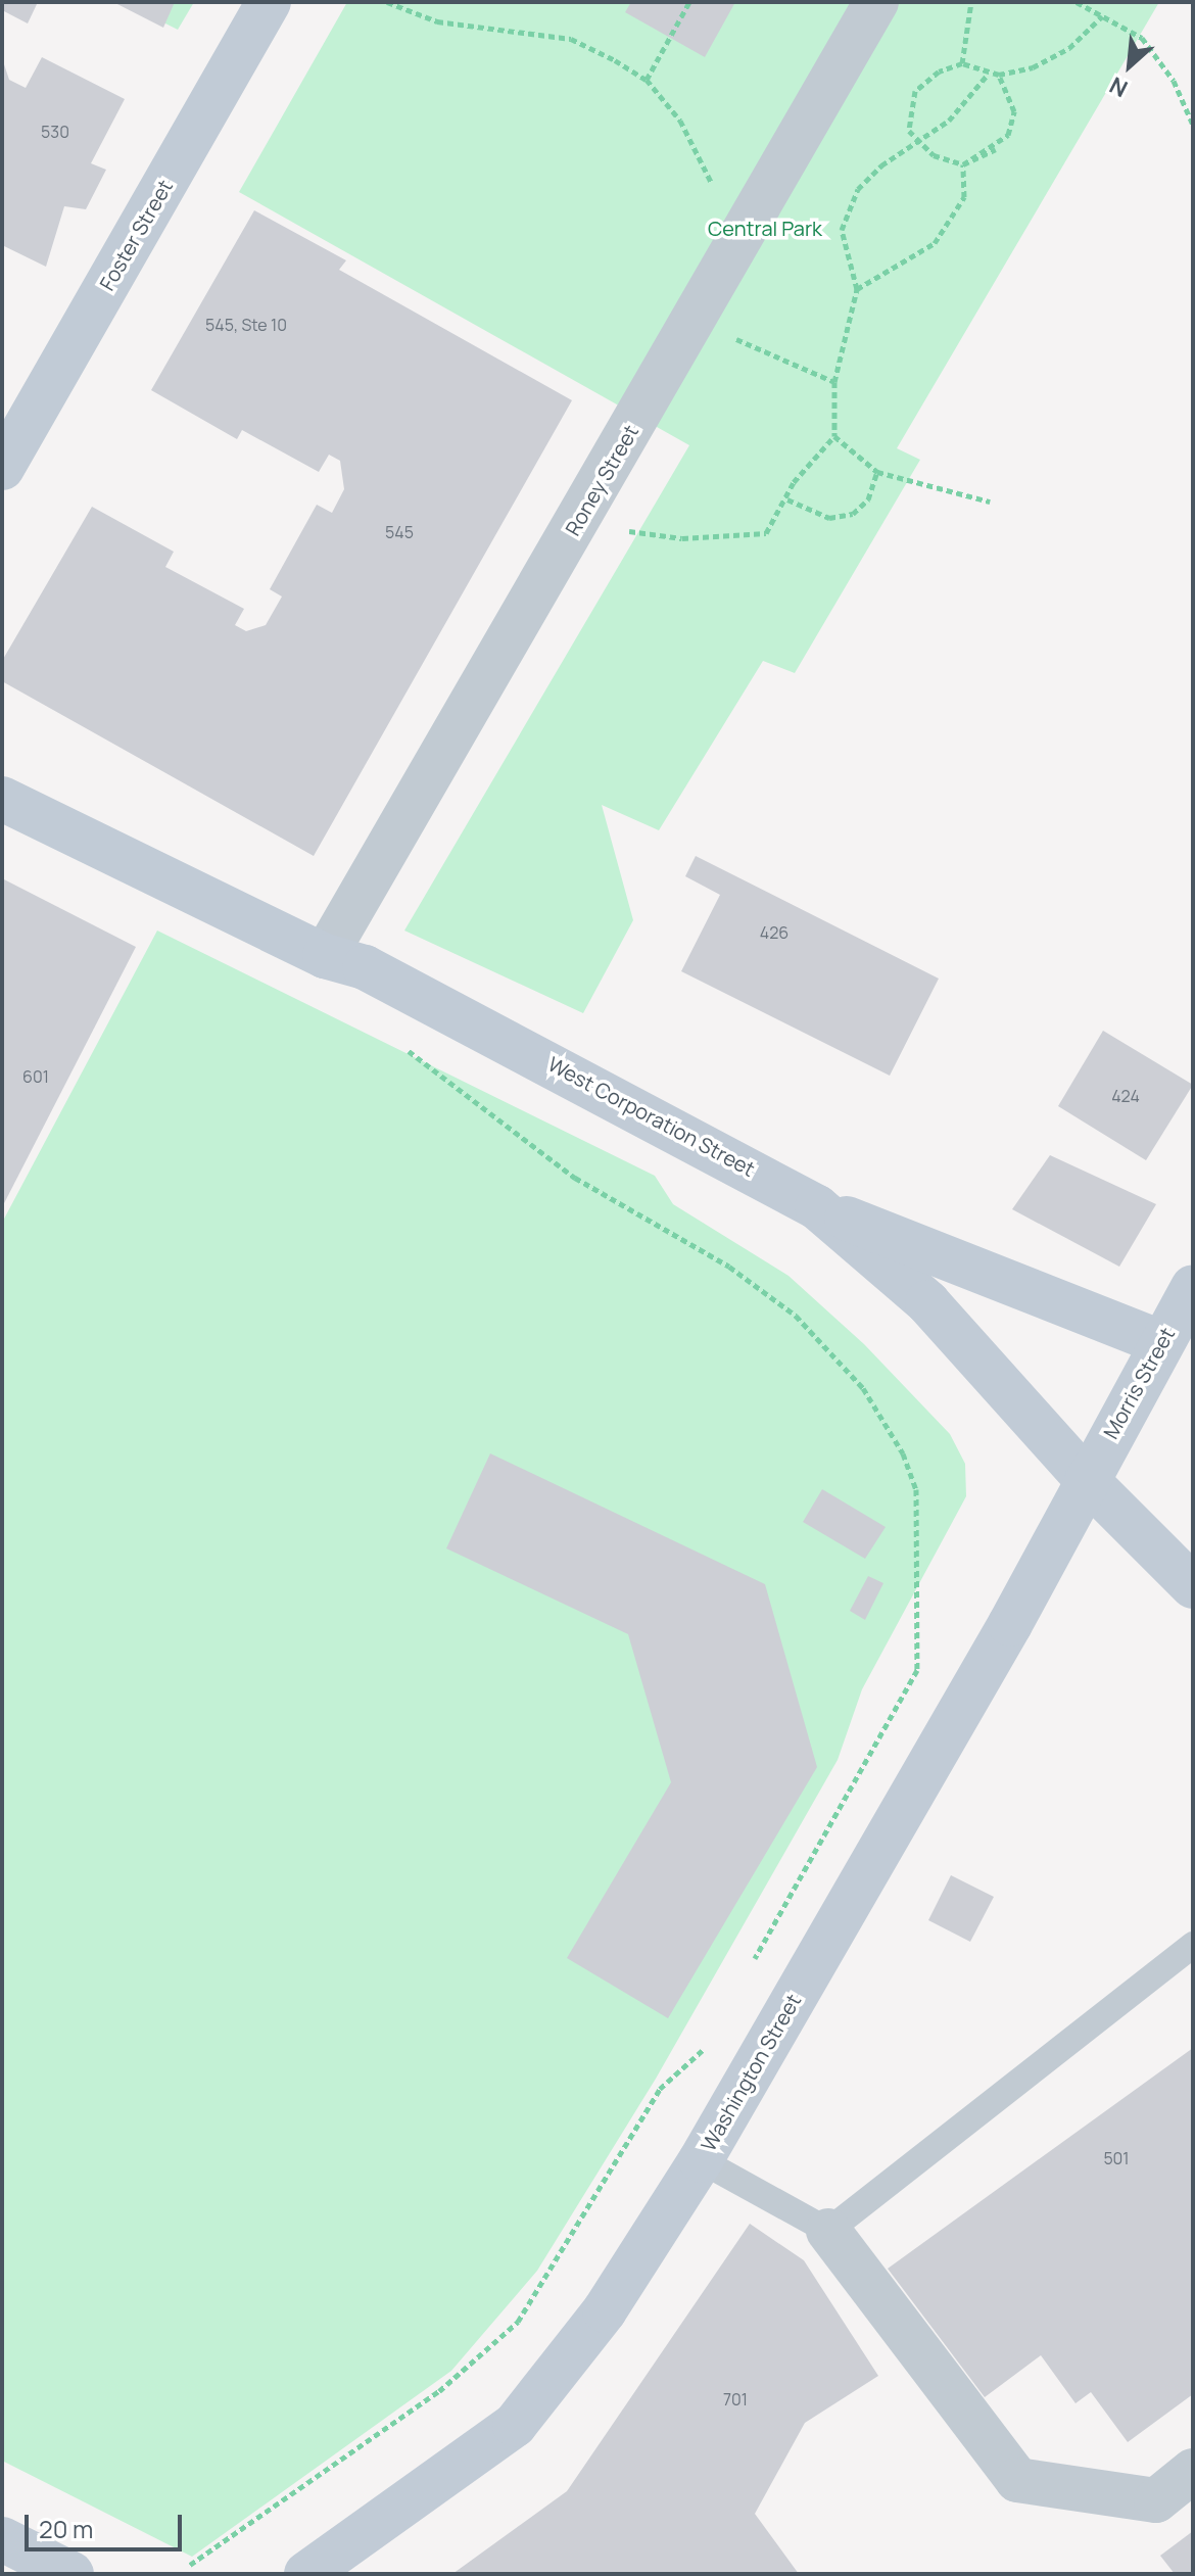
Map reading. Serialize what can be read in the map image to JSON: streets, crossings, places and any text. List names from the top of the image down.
{
  "streets": {
    "street": [
      "Foster Street",
      "Roney Street",
      "West Corporation Street",
      "Morris Street",
      "Washington Street"
    ]
  },
  "crossings": [
    ["Roney Street", "West Corporation Street"],
    ["West Corporation Street", "Morris Street"],
    ["West Corporation Street", "Washington Street"],
    ["Morris Street", "Washington Street"]
  ],
  "parks": ["Central Park"],
  "house_numbers": [
    "530",
    "545, Ste 10",
    "545",
    "426",
    "601",
    "424",
    "501",
    "701"
  ],
  "scale_bar": "20 m",
  "north": "bottom left"
}
